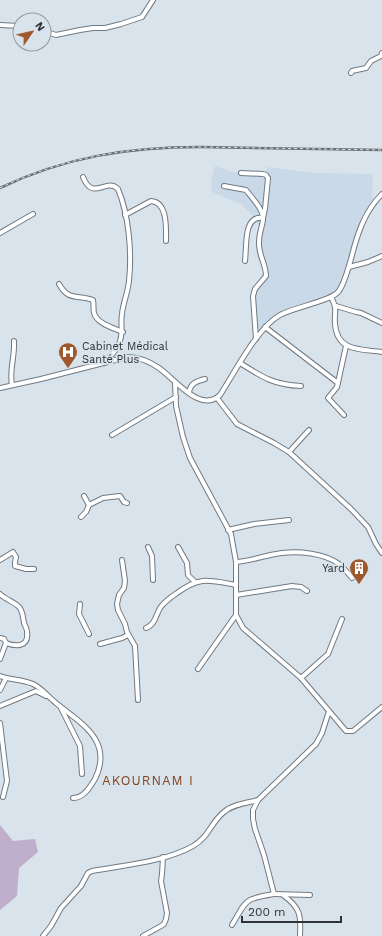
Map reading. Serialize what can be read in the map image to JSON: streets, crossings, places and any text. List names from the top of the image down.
{
  "districts": ["AKOURNAM I"],
  "places": {
    "hospital": ["Cabinet Médical Santé Plus"],
    "building": ["Yard"]
  },
  "scale_bar": "200 m",
  "north": "top right"
}
